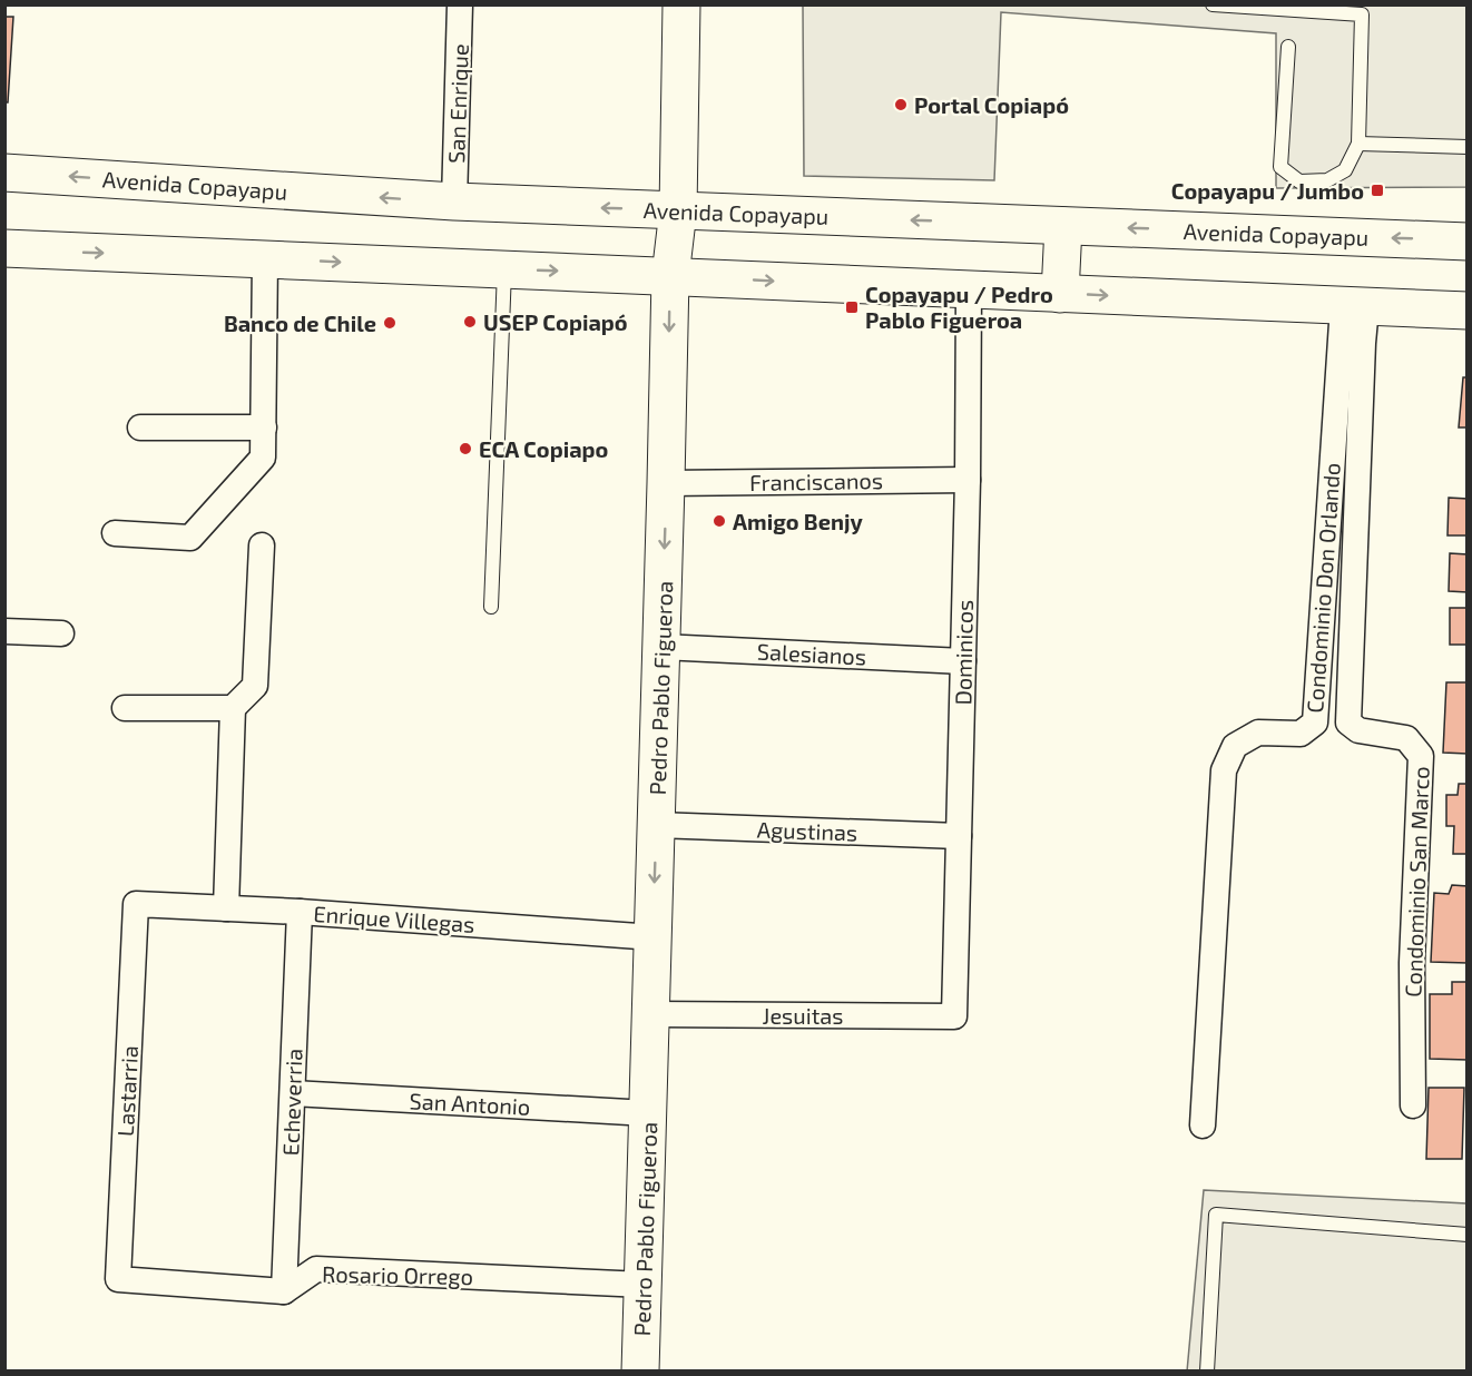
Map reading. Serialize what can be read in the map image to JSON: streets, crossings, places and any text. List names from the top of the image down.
{
  "streets": {
    "main road": ["Avenida Copayapu", "Pedro Pablo Figueroa"],
    "street": [
      "San Enrique",
      "Franciscanos",
      "Condominio Don Orlando",
      "Dominicos",
      "Salesianos",
      "Agustinas",
      "Condominio San Marco",
      "Enrique Villegas",
      "Jesuitas",
      "Lastarria",
      "Echeverria",
      "San Antonio",
      "Rosario Orrego"
    ]
  },
  "crossings": [
    ["San Enrique", "Avenida Copayapu"],
    ["Avenida Copayapu", "Pedro Pablo Figueroa"],
    ["Franciscanos", "Dominicos"],
    ["Franciscanos", "Pedro Pablo Figueroa"],
    ["Condominio Don Orlando", "Condominio San Marco"],
    ["Dominicos", "Salesianos"],
    ["Dominicos", "Agustinas"],
    ["Dominicos", "Jesuitas"],
    ["Salesianos", "Pedro Pablo Figueroa"],
    ["Pedro Pablo Figueroa", "Agustinas"],
    ["Pedro Pablo Figueroa", "Enrique Villegas"],
    ["Pedro Pablo Figueroa", "Jesuitas"],
    ["Pedro Pablo Figueroa", "San Antonio"],
    ["Pedro Pablo Figueroa", "Rosario Orrego"],
    ["Enrique Villegas", "Lastarria"],
    ["Enrique Villegas", "Echeverria"],
    ["Lastarria", "Echeverria"],
    ["Lastarria", "Rosario Orrego"],
    ["Echeverria", "San Antonio"],
    ["Echeverria", "Rosario Orrego"]
  ],
  "one_way": ["Pedro Pablo Figueroa"],
  "places": {
    "other": [
      "Portal Copiapó",
      "USEP Copiapó",
      "Banco de Chile",
      "ECA Copiapo",
      "Amigo Benjy"
    ],
    "transit": ["Copayapu / Jumbo", "Copayapu / Pedro Pablo Figueroa"]
  }
}
